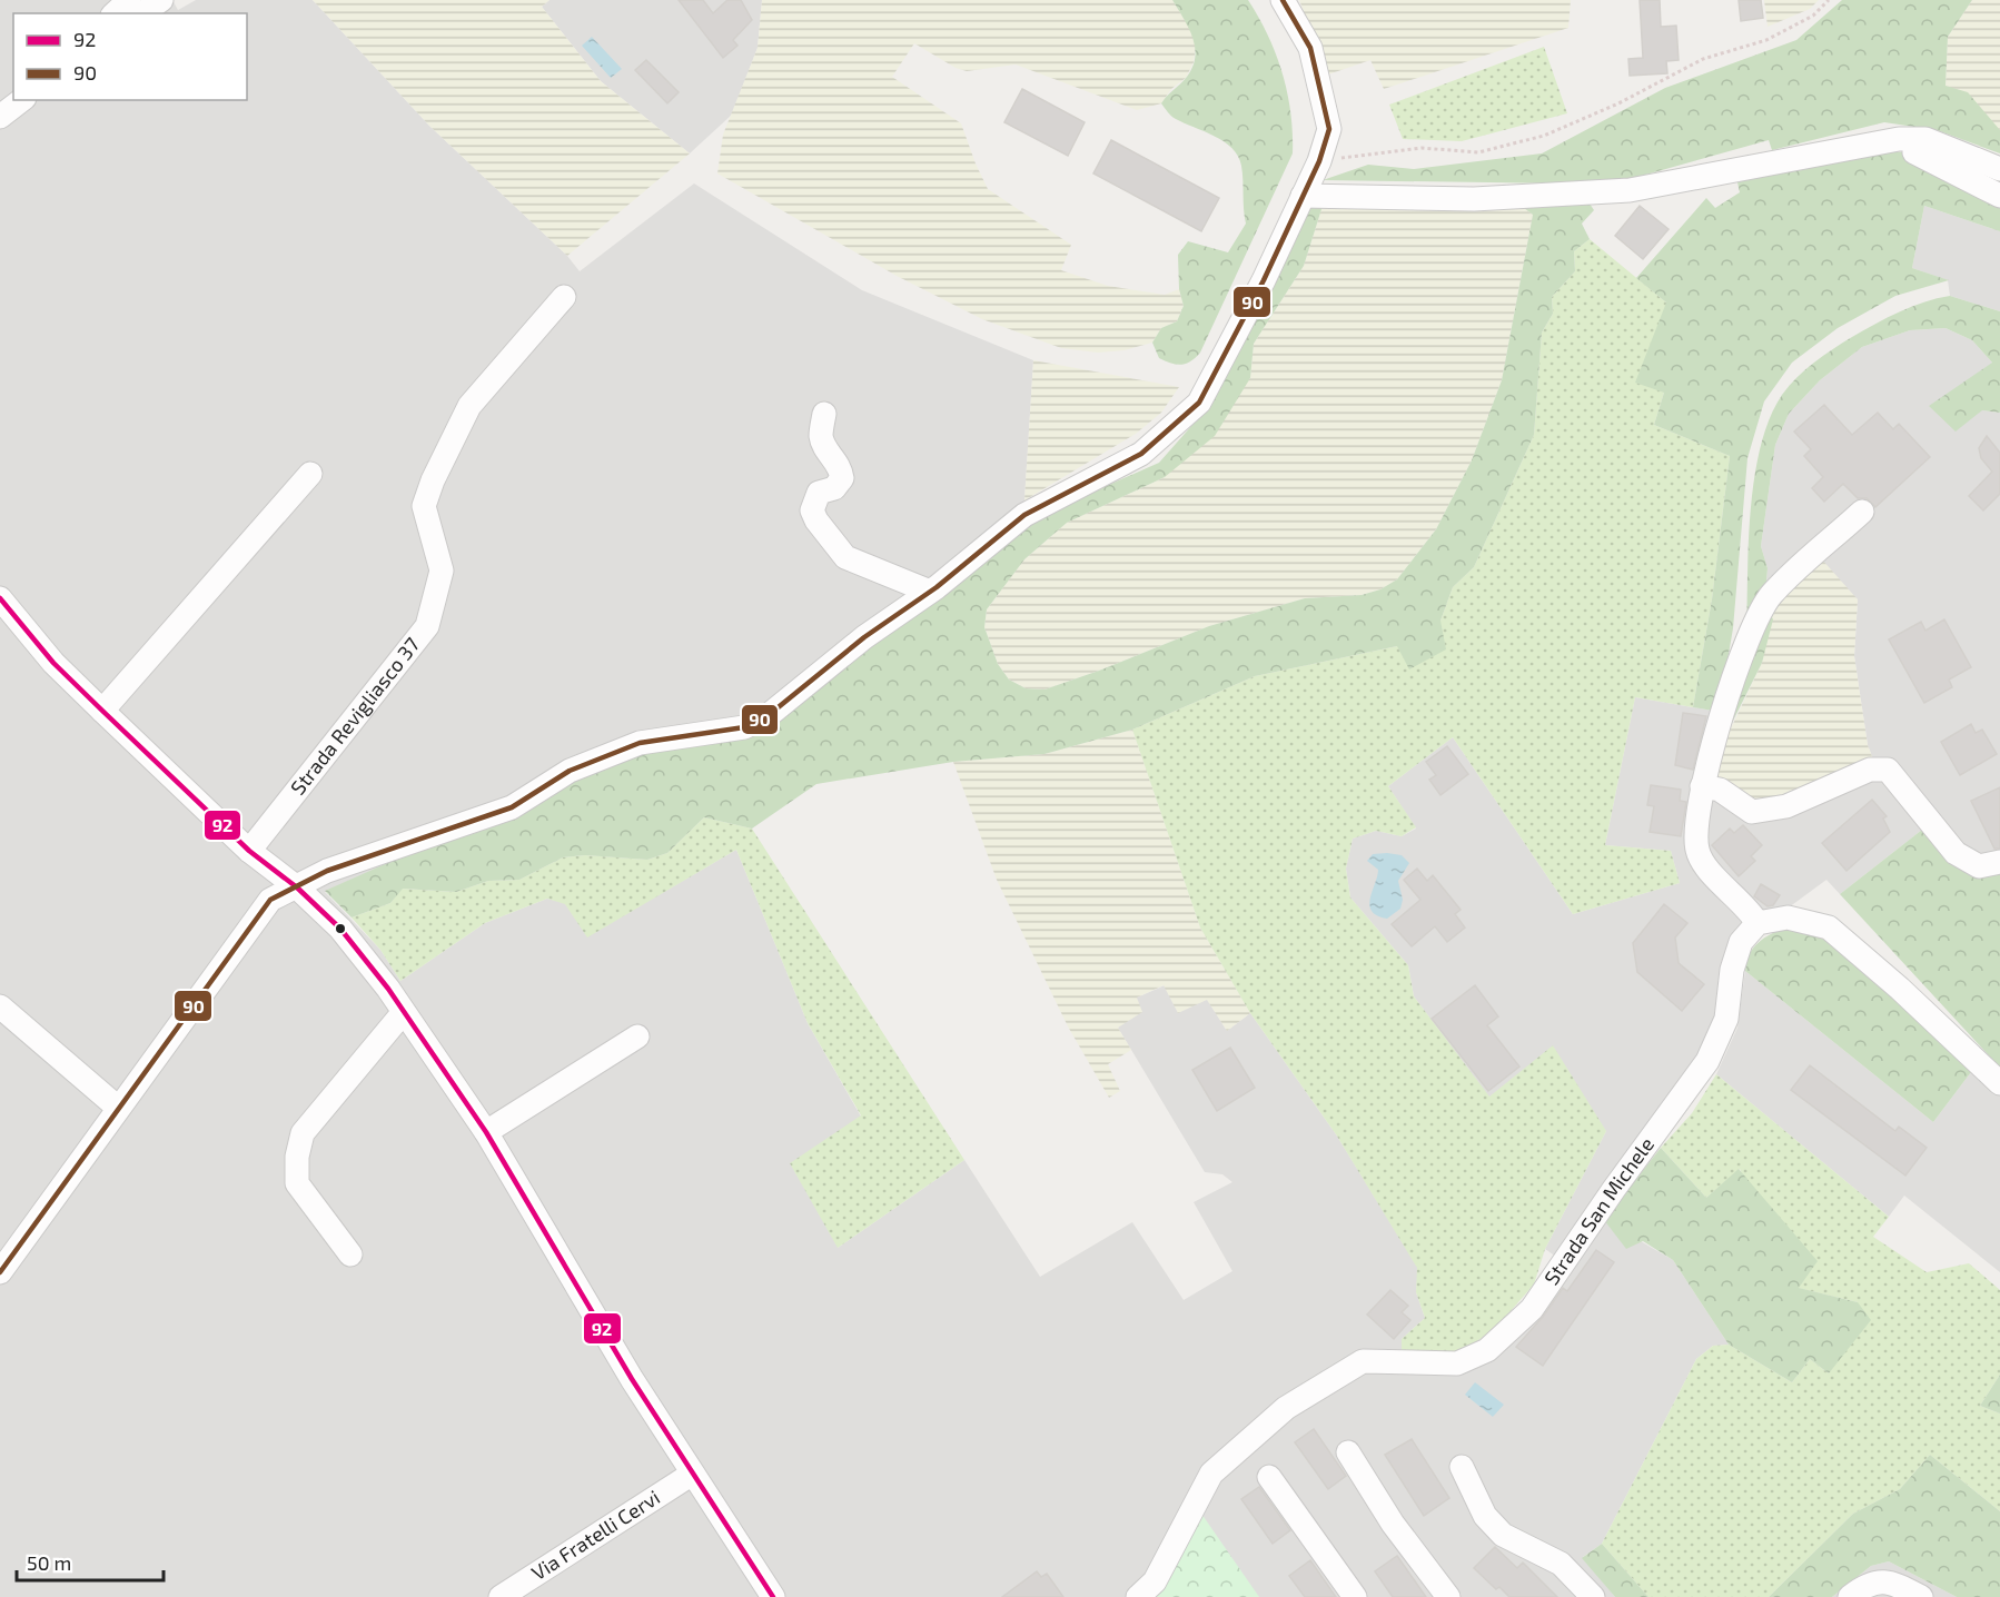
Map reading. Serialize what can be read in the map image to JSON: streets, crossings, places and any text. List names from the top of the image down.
{
  "streets": {
    "street": ["Strada Revigliasco 37", "Strada San Michele", "Via Fratelli Cervi"]
  },
  "lines": ["transit line 90", "transit line 92"],
  "legend": ["92", "90"],
  "scale_bar": "50 m"
}
